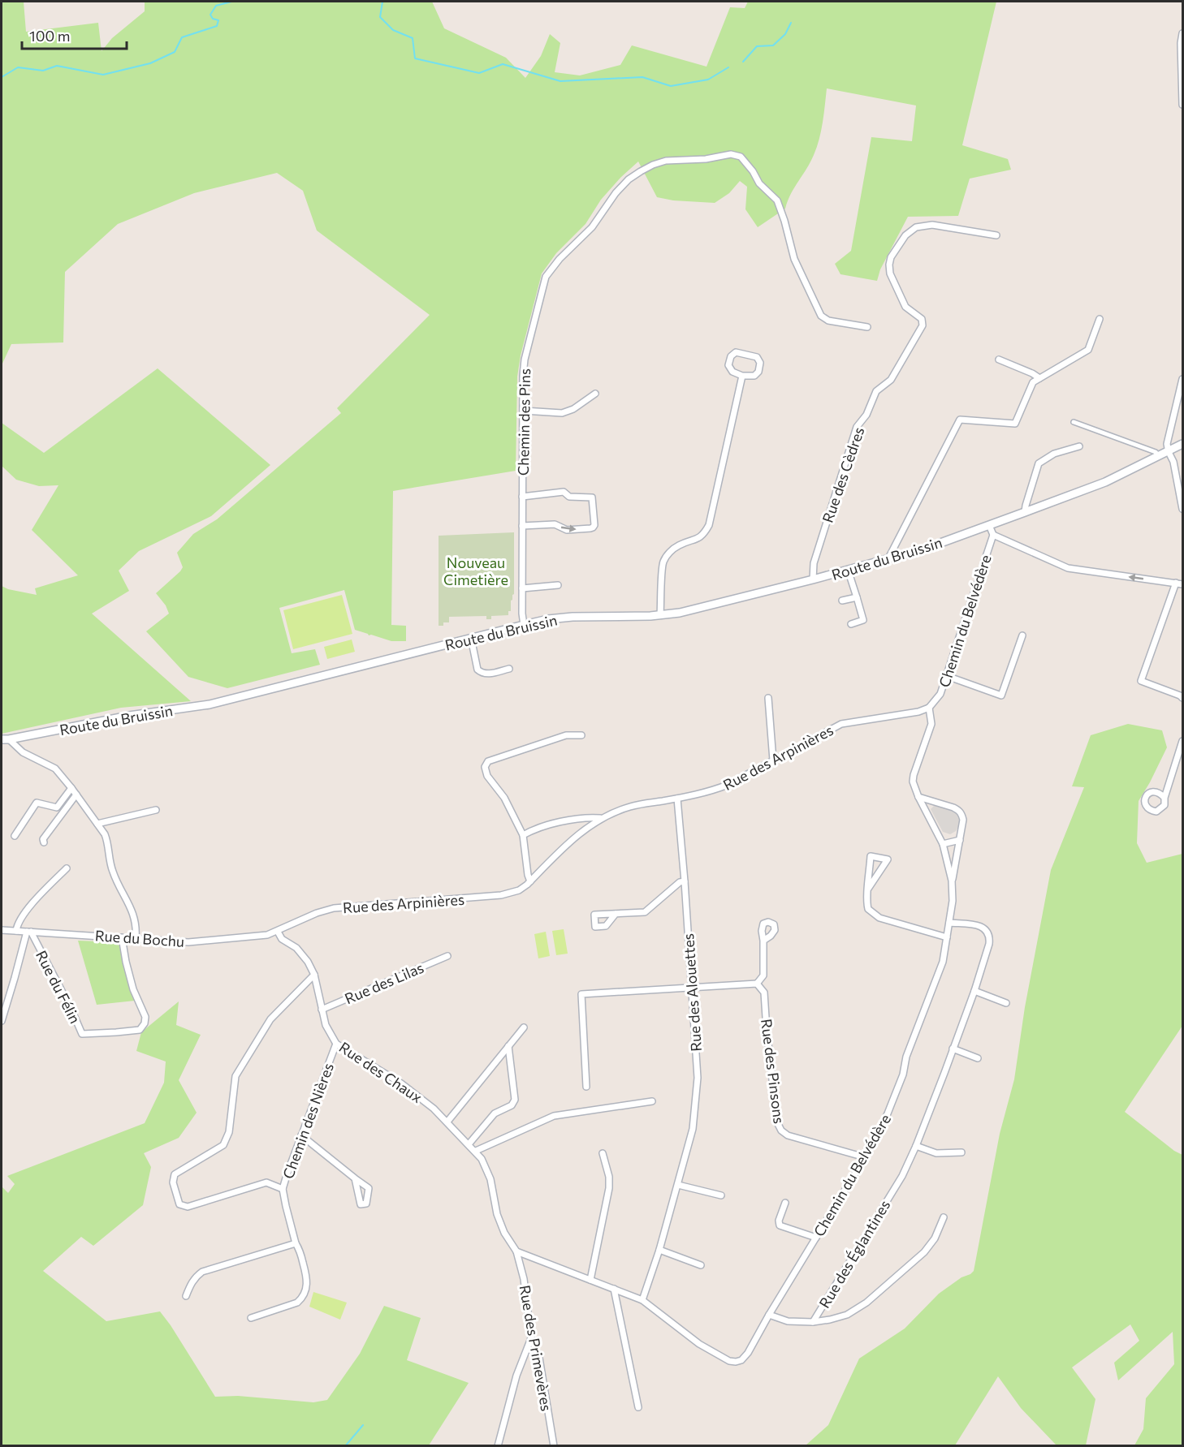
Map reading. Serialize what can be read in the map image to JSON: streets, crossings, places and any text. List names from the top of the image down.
{
  "streets": {
    "street": [
      "Chemin des Pins",
      "Rue des Cèdres",
      "Route du Bruissin",
      "Chemin du Belvédère",
      "Rue des Arpinières",
      "Rue du Bochu",
      "Rue des Lilas",
      "Rue du Félin",
      "Rue des Alouettes",
      "Rue des Pinsons",
      "Rue des Chaux",
      "Chemin des Nières",
      "Rue des Églantines",
      "Rue des Primevères"
    ]
  },
  "crossings": [
    ["Chemin des Pins", "Route du Bruissin"],
    ["Rue des Cèdres", "Route du Bruissin"],
    ["Route du Bruissin", "Chemin du Belvédère"],
    ["Chemin du Belvédère", "Rue des Arpinières"],
    ["Chemin du Belvédère", "Rue des Alouettes"],
    ["Chemin du Belvédère", "Rue des Pinsons"],
    ["Chemin du Belvédère", "Rue des Églantines"],
    ["Rue des Arpinières", "Rue du Bochu"],
    ["Rue des Arpinières", "Rue des Alouettes"],
    ["Rue des Arpinières", "Rue des Chaux"],
    ["Rue du Bochu", "Rue du Félin"],
    ["Rue du Bochu", "Rue des Chaux"],
    ["Rue des Lilas", "Rue des Chaux"],
    ["Rue des Chaux", "Chemin des Nières"],
    ["Rue des Chaux", "Rue des Primevères"]
  ],
  "parks": ["Nouveau Cimetière"],
  "scale_bar": "100 m"
}
